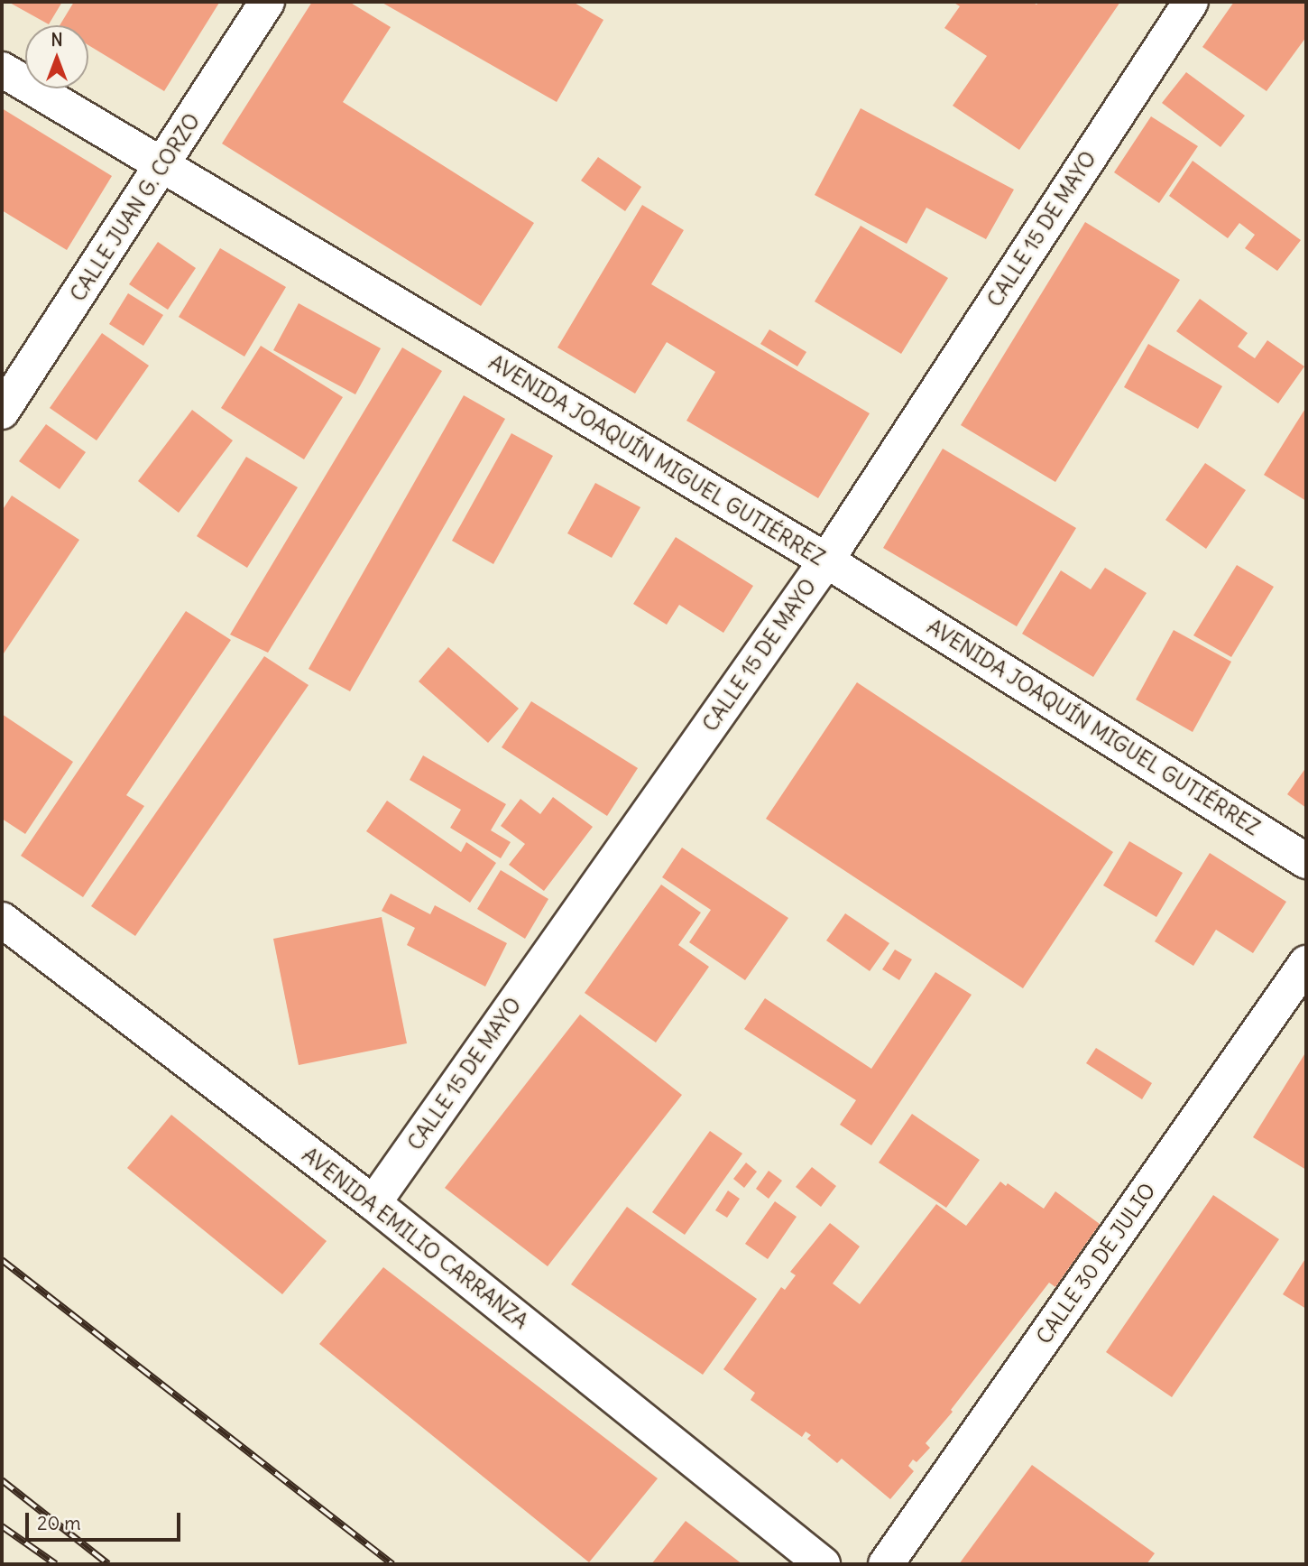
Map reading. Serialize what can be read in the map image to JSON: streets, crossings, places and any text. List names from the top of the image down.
{
  "streets": {
    "street": [
      "CALLE JUAN G. CORZO",
      "CALLE 15 DE MAYO",
      "AVENIDA JOAQUÍN MIGUEL GUTIÉRREZ",
      "AVENIDA EMILIO CARRANZA",
      "CALLE 30 DE JULIO"
    ]
  },
  "crossings": [
    ["CALLE JUAN G. CORZO", "AVENIDA JOAQUÍN MIGUEL GUTIÉRREZ"],
    ["CALLE 15 DE MAYO", "AVENIDA JOAQUÍN MIGUEL GUTIÉRREZ"],
    ["CALLE 15 DE MAYO", "AVENIDA EMILIO CARRANZA"]
  ],
  "scale_bar": "20 m",
  "north": "top"
}
